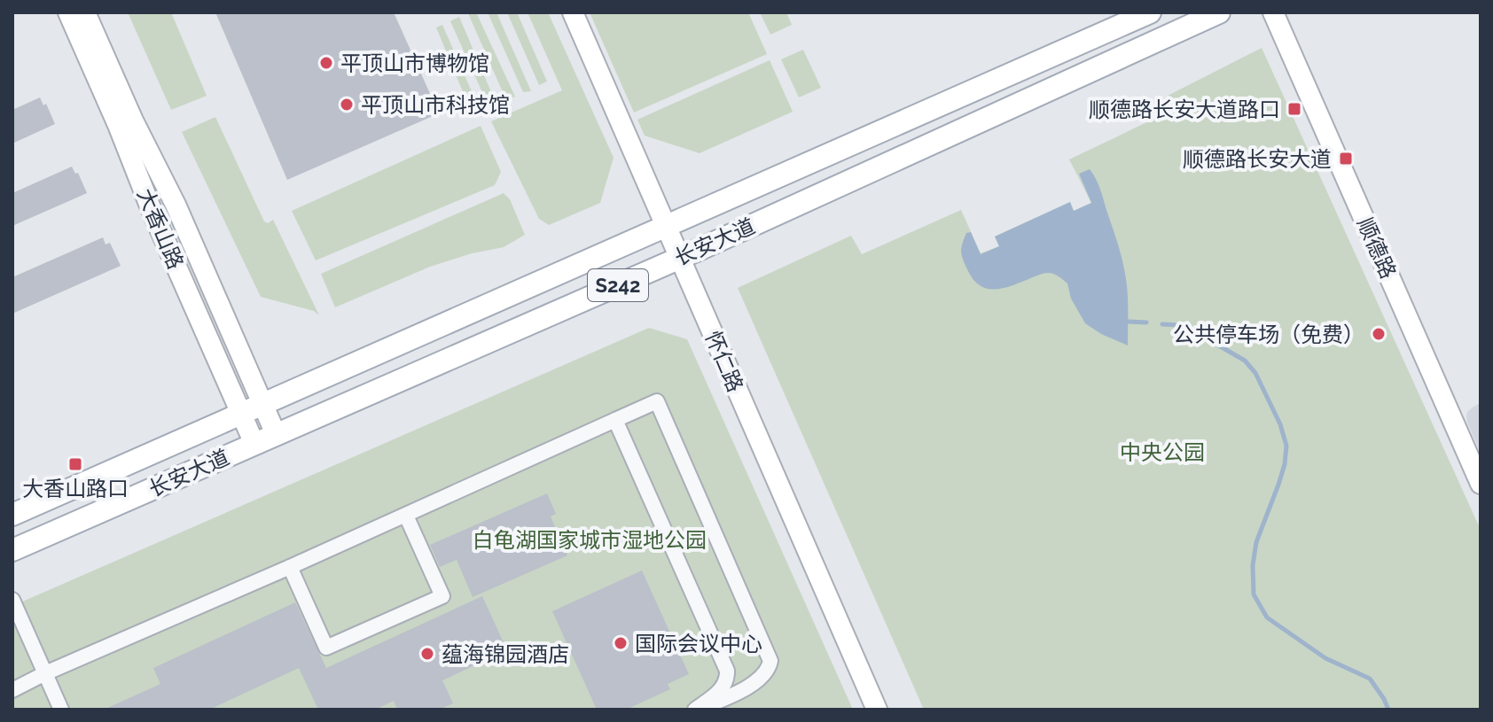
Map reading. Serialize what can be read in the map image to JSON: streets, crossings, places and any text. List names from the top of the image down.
{
  "streets": {
    "main road": ["长安大道", "S242"],
    "street": ["大香山路", "顺德路", "怀仁路"]
  },
  "crossings": [
    ["大香山路", "长安大道"],
    ["长安大道", "怀仁路"]
  ],
  "parks": ["中央公园", "白龟湖国家城市湿地公园"],
  "places": {
    "other": [
      "平顶山市博物馆",
      "平顶山市科技馆",
      "公共停车场（免费）",
      "国际会议中心",
      "蕴海锦园酒店"
    ],
    "transit": ["顺德路长安大道路口", "顺德路长安大道", "大香山路口"]
  }
}
